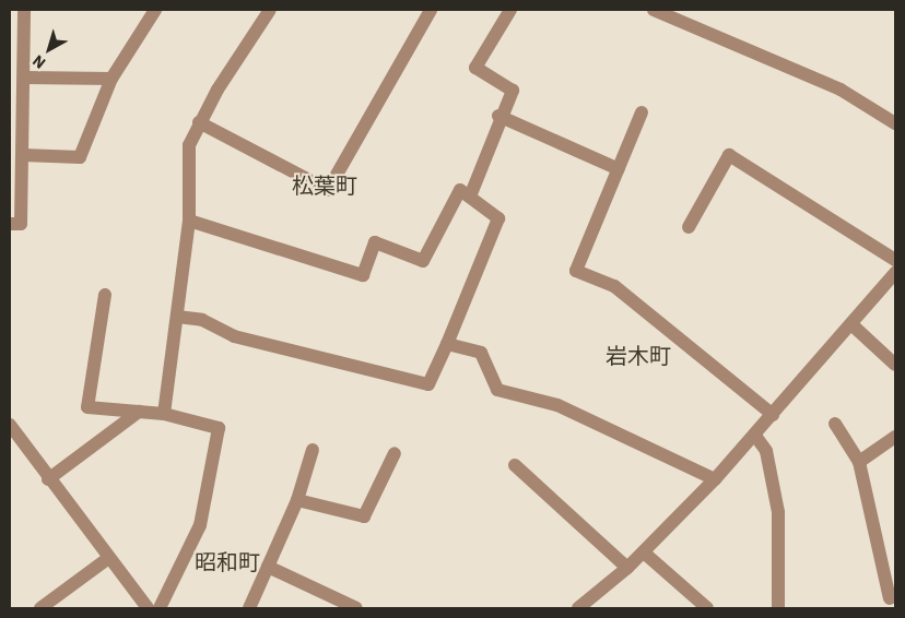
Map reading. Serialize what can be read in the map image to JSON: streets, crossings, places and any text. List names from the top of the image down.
{
  "districts": ["松葉町", "岩木町", "昭和町"],
  "north": "bottom left"
}
